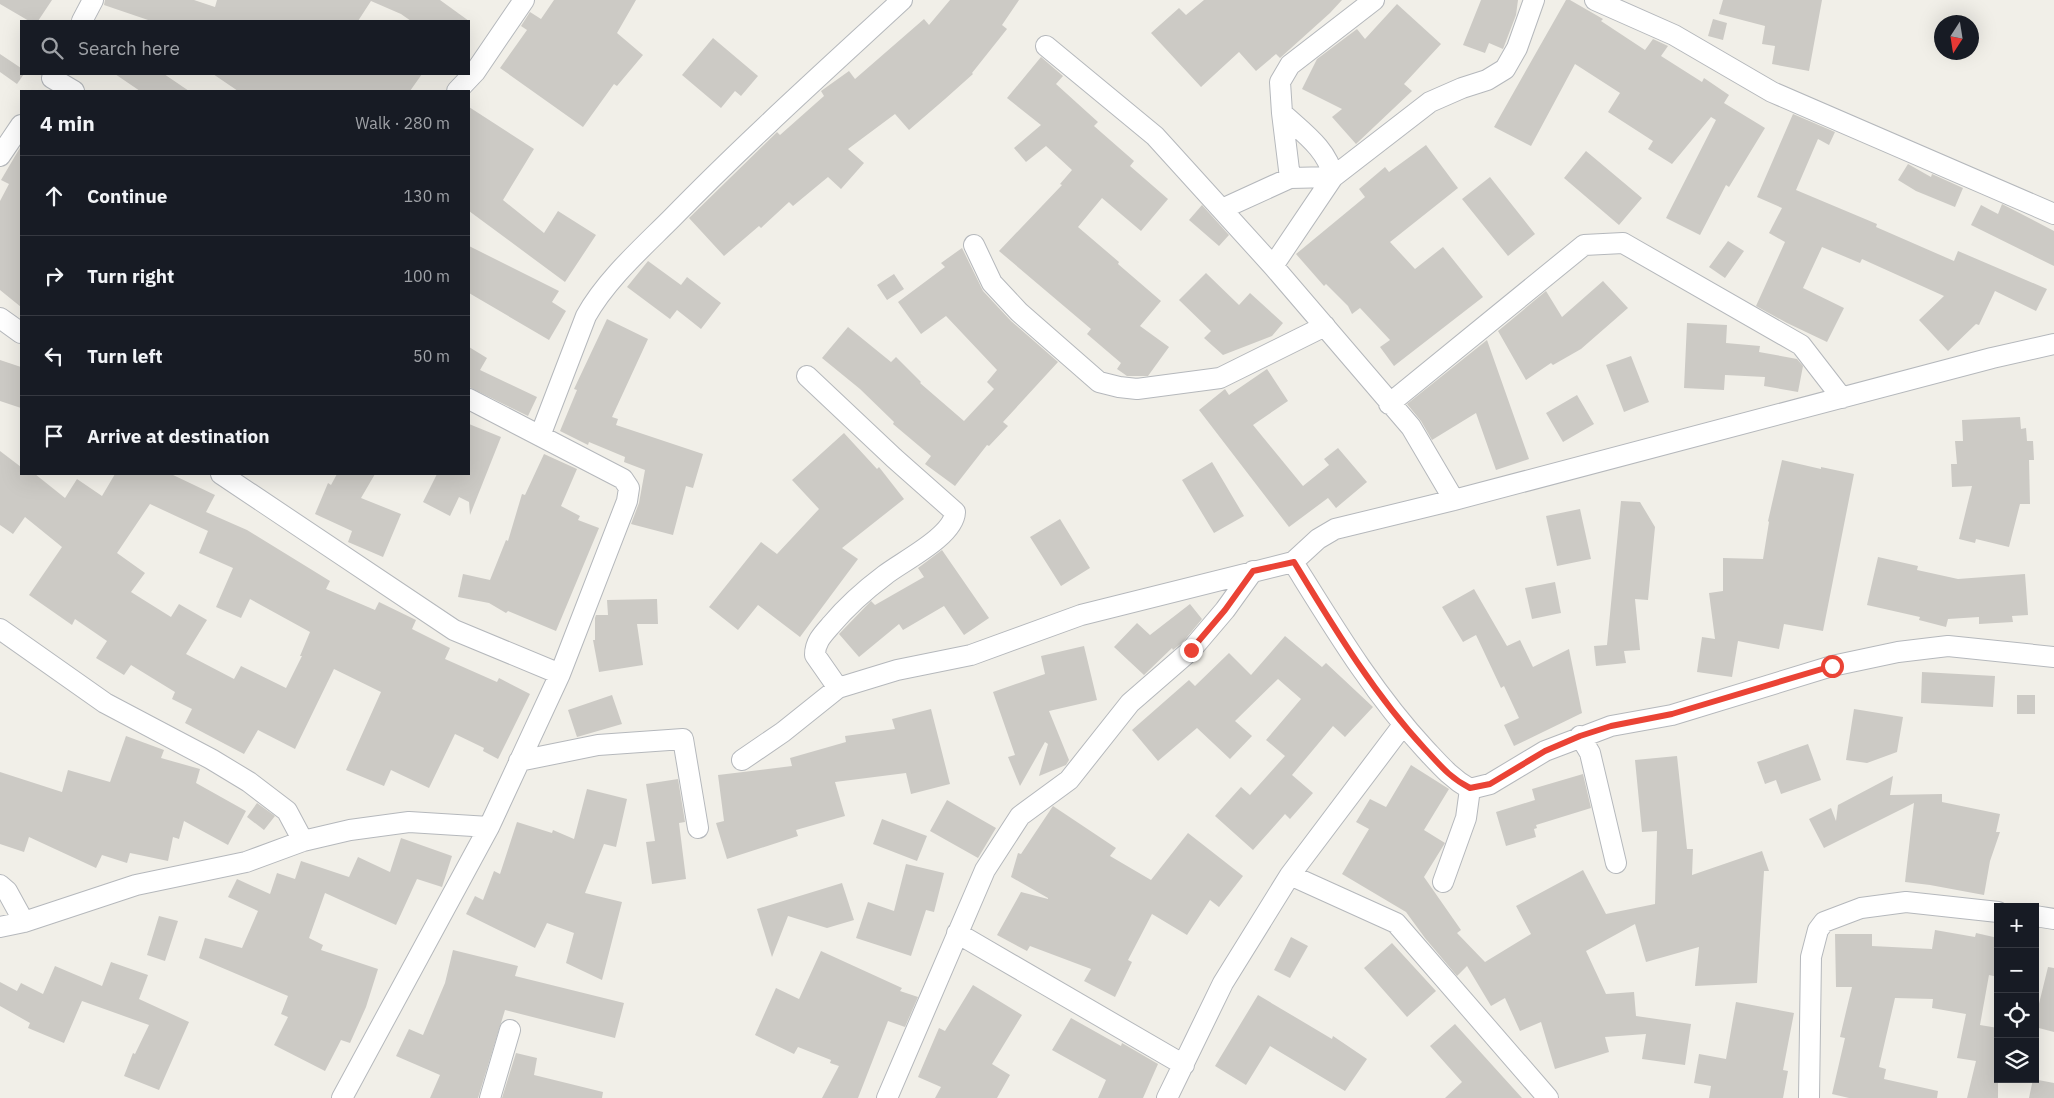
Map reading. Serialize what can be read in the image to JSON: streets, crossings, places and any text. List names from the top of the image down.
{
  "north": "bottom",
  "page": {
    "search": "Search here",
    "heading": ["4 min", "Walk · 280 m"],
    "list": [
      ["Continue", "130 m"],
      ["Turn right", "100 m"],
      ["Turn left", "50 m"],
      "Arrive at destination"
    ],
    "map_buttons": ["+", "−"]
  }
}
